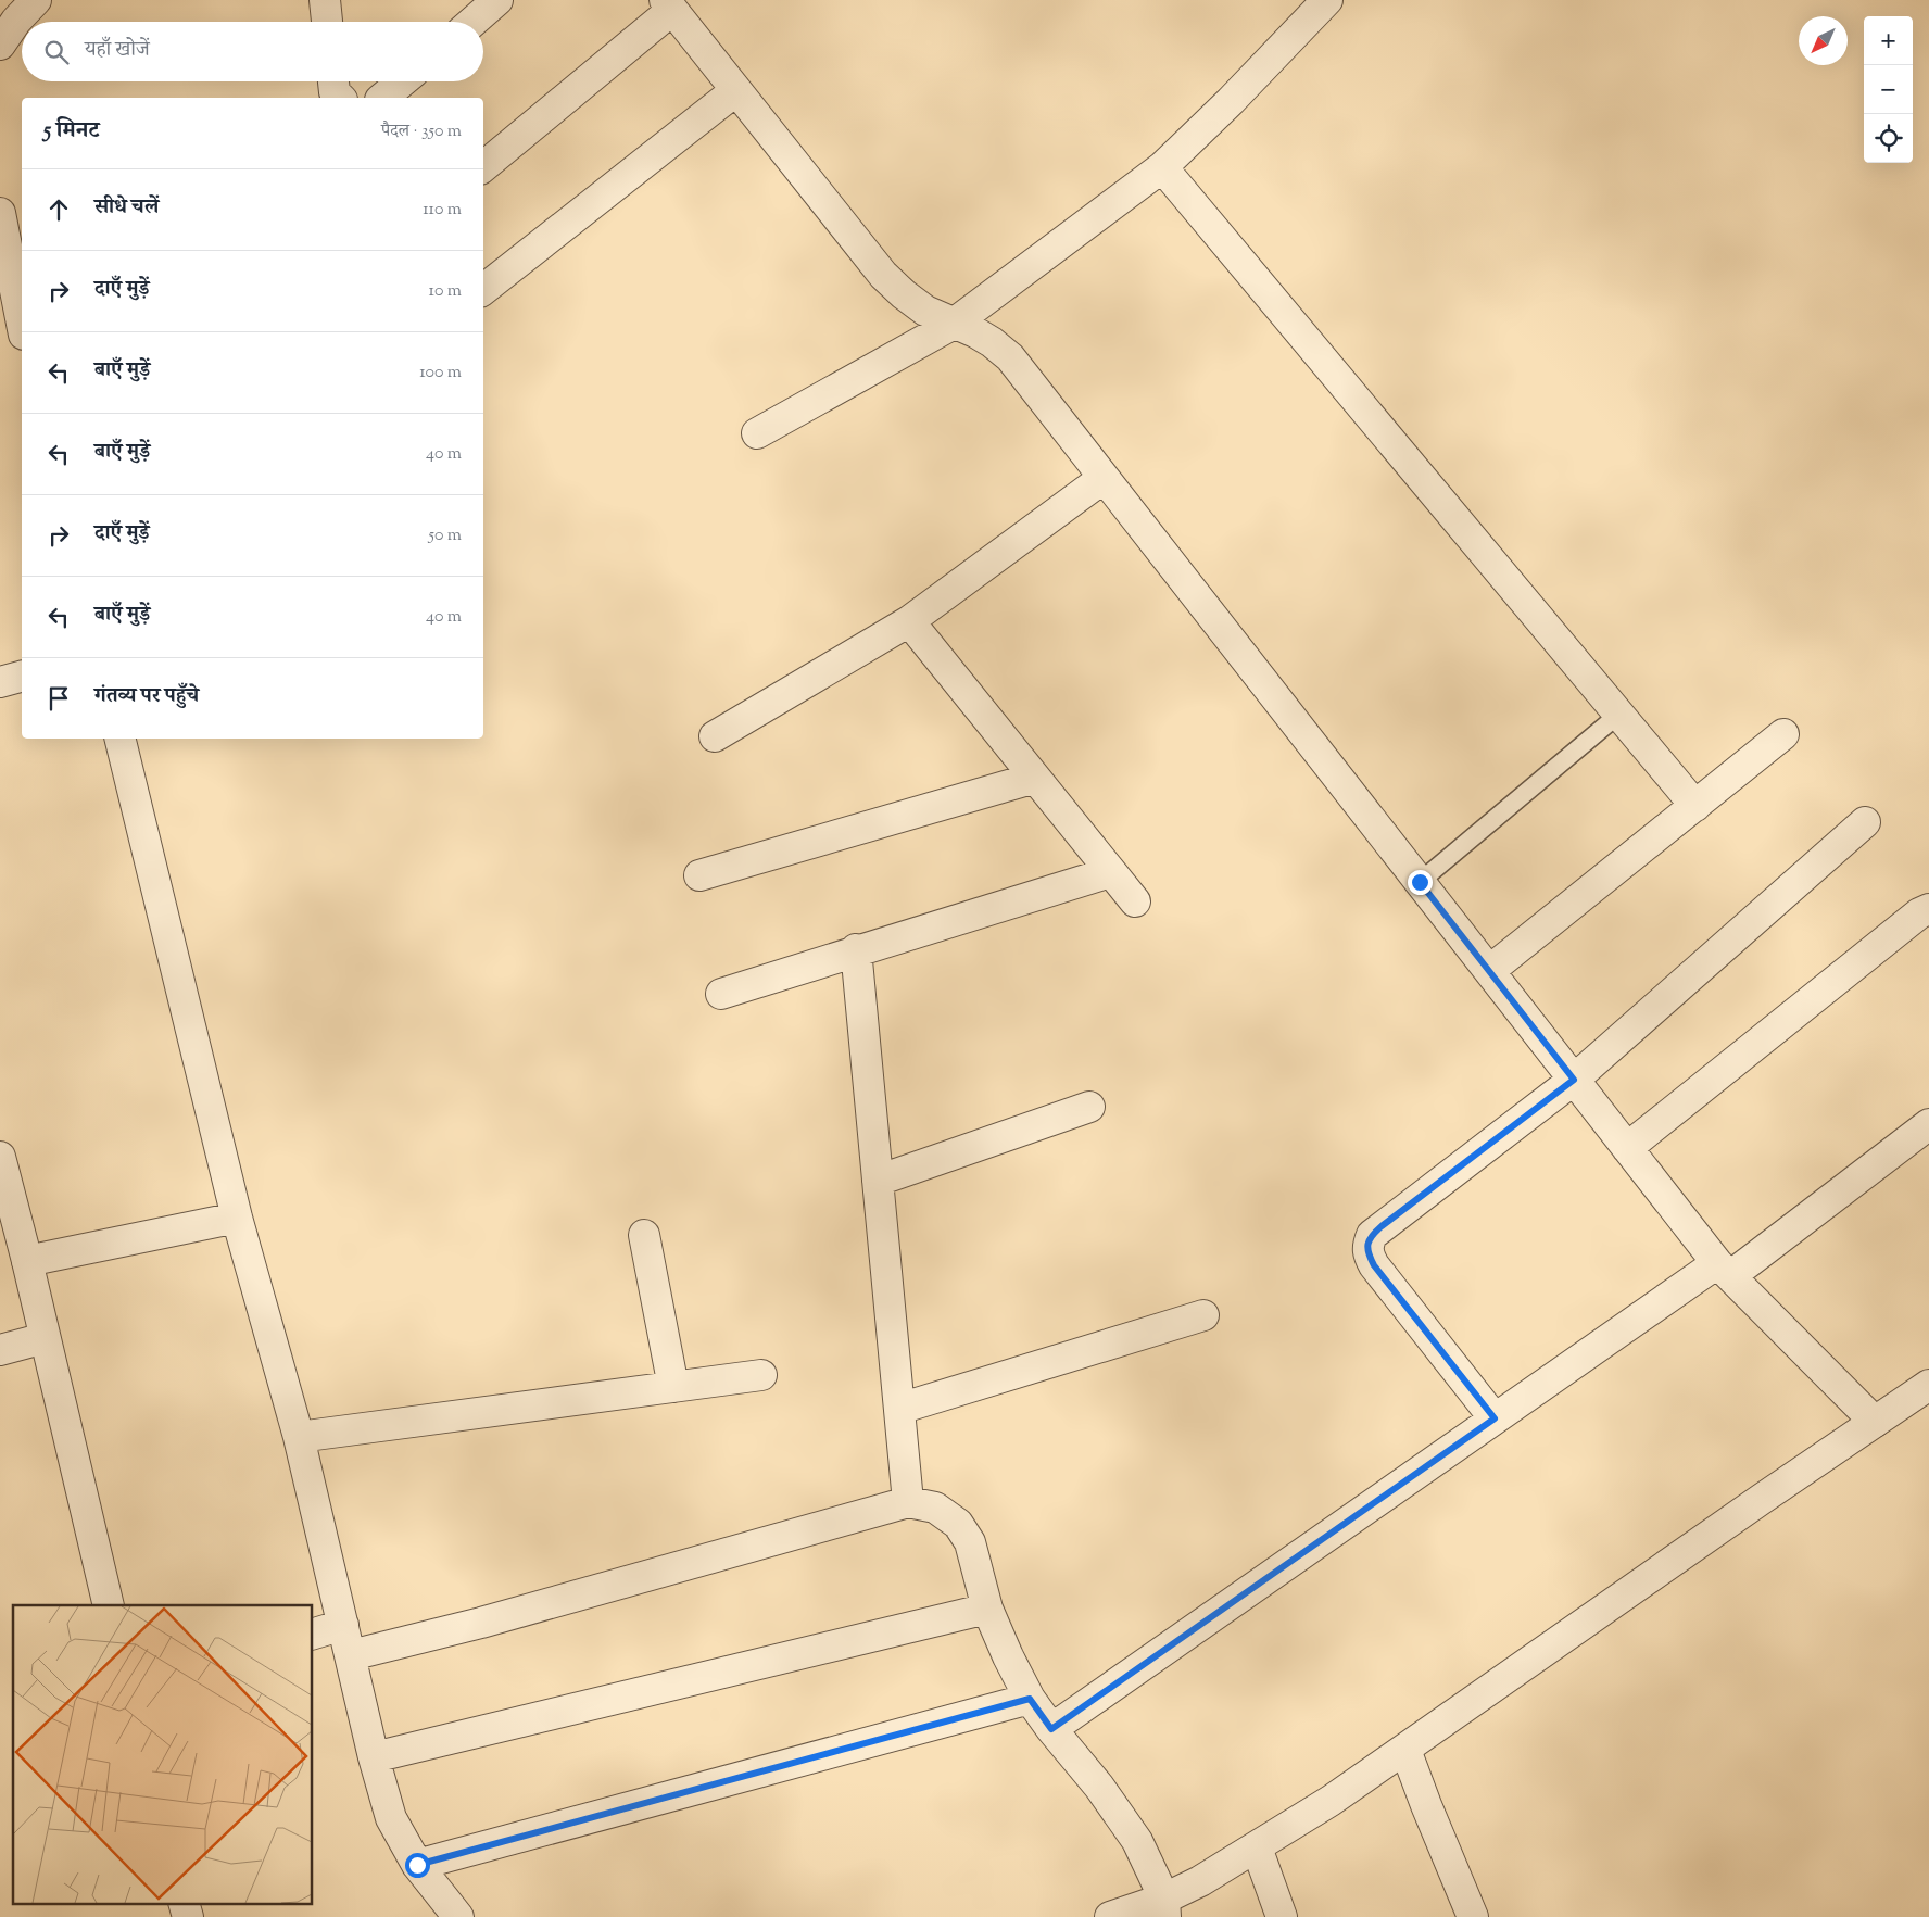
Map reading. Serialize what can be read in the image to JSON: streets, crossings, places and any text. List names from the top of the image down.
{
  "north": "bottom left",
  "page": {
    "map_buttons": ["+", "−"],
    "search": "यहाँ खोजें",
    "heading": ["5 मिनट", "पैदल · 350 m"],
    "list": [
      ["सीधे चलें", "110 m"],
      ["दाएँ मुड़ें", "10 m"],
      ["बाएँ मुड़ें", "100 m"],
      ["बाएँ मुड़ें", "40 m"],
      ["दाएँ मुड़ें", "50 m"],
      ["बाएँ मुड़ें", "40 m"],
      "गंतव्य पर पहुँचे"
    ]
  }
}
